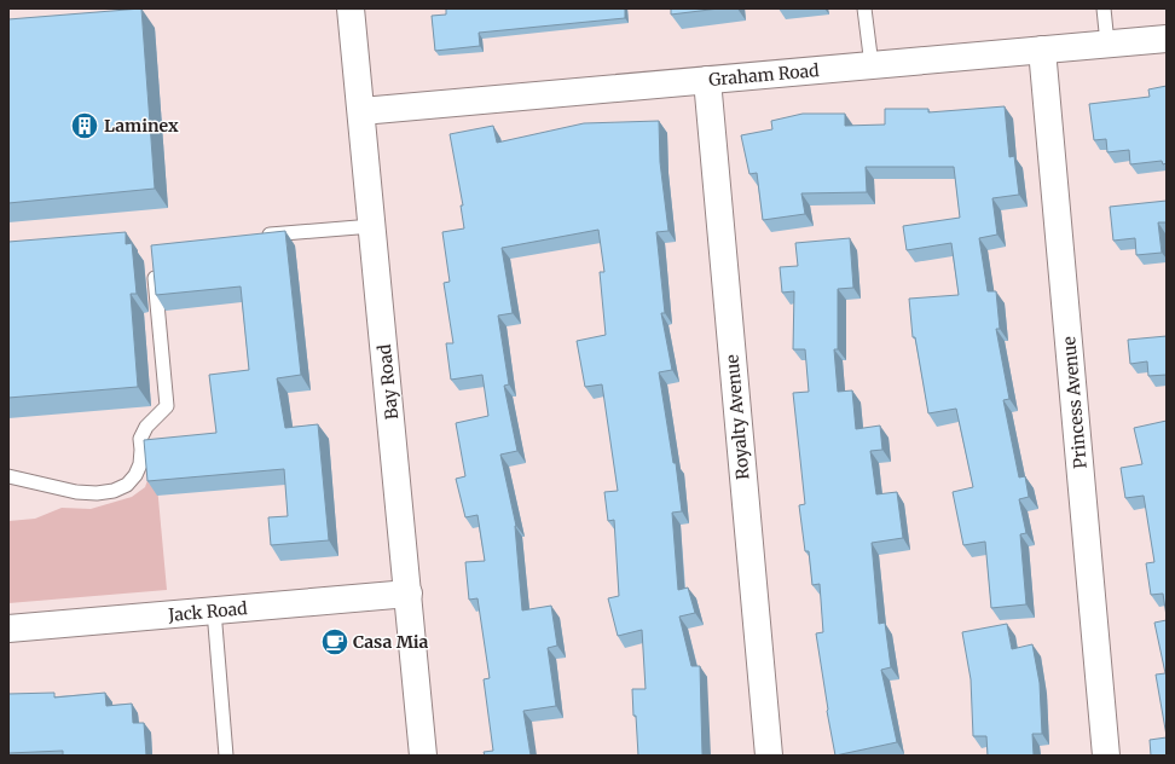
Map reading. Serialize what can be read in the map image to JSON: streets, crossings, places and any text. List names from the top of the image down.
{
  "streets": {
    "street": [
      "Graham Road",
      "Bay Road",
      "Princess Avenue",
      "Royalty Avenue",
      "Jack Road"
    ]
  },
  "crossings": [
    ["Graham Road", "Bay Road"],
    ["Graham Road", "Princess Avenue"],
    ["Graham Road", "Royalty Avenue"],
    ["Bay Road", "Jack Road"]
  ],
  "places": {
    "building": ["Laminex"],
    "cafe": ["Casa Mia"]
  }
}
